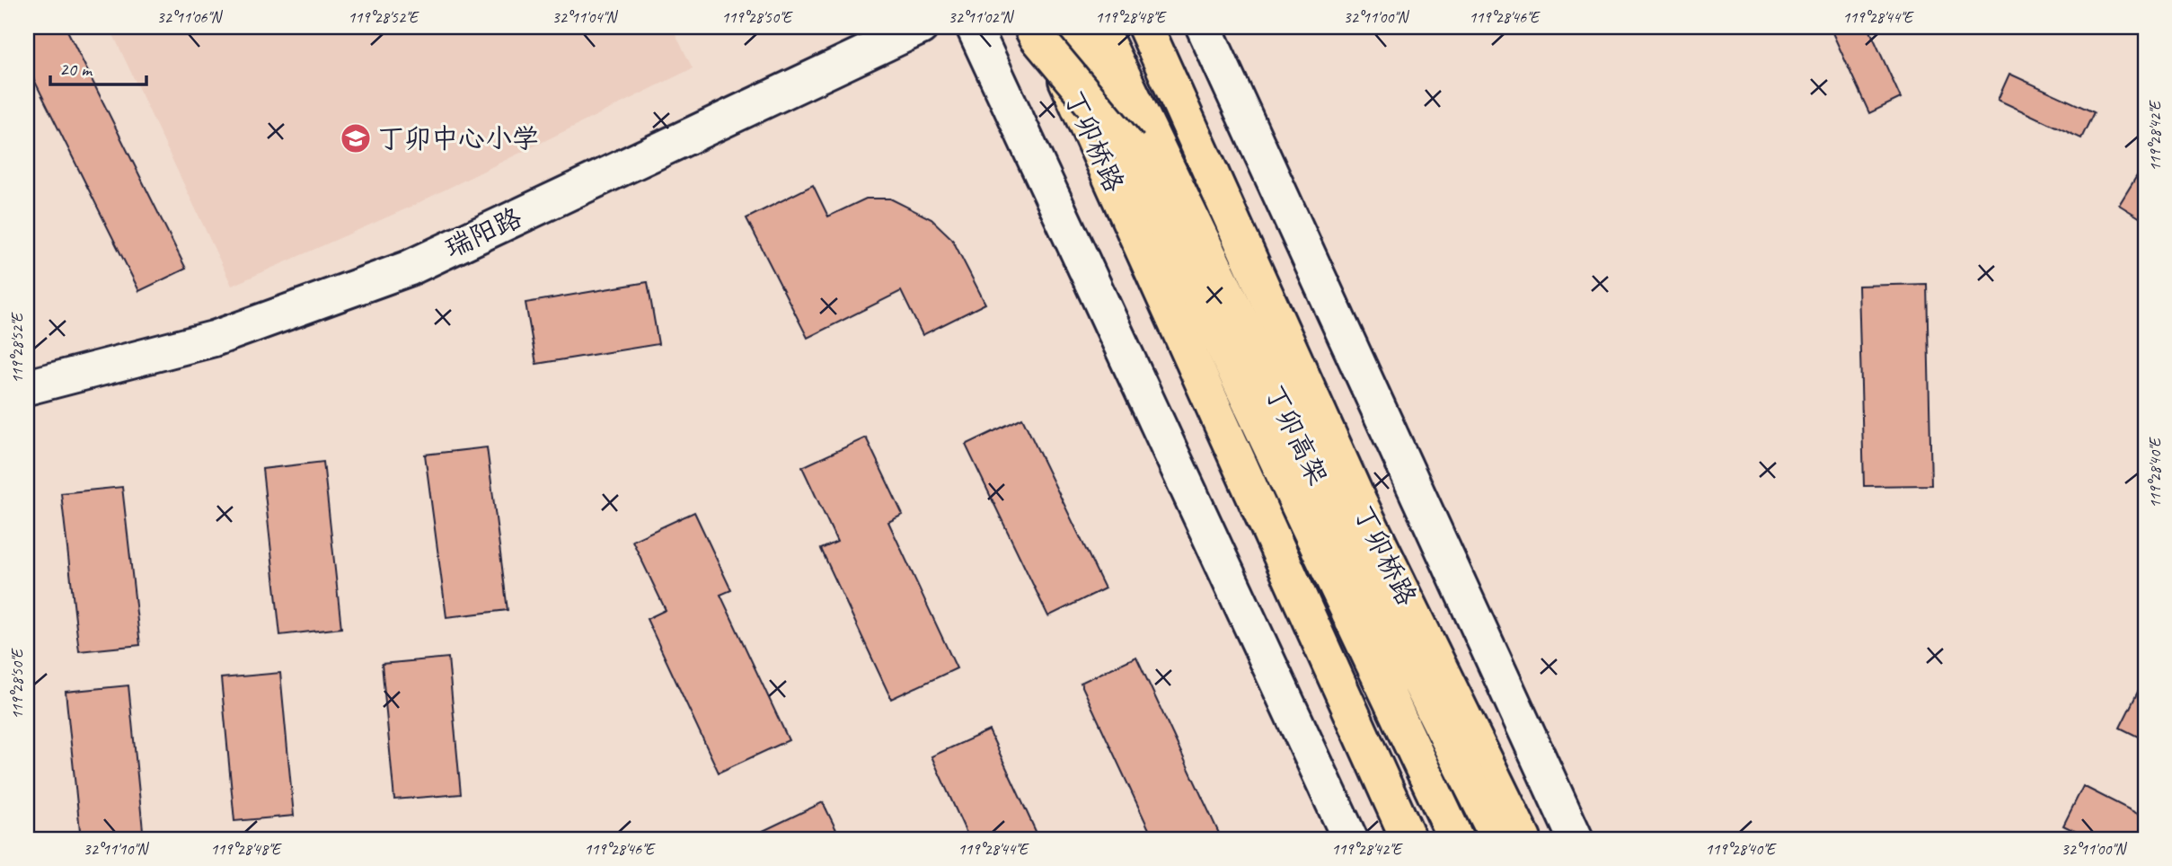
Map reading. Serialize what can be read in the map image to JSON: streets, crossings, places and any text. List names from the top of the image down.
{
  "streets": {
    "main road": ["丁卯桥路", "丁卯高架"],
    "street": ["瑞阳路"]
  },
  "places": {
    "school or university": ["丁卯中心小学"]
  },
  "scale_bar": "20 m",
  "coordinates": [
    "32°11'06\"N",
    "119°28'52\"E",
    "32°11'04\"N",
    "119°28'50\"E",
    "32°11'02\"N",
    "119°28'48\"E",
    "32°11'00\"N",
    "119°28'46\"E",
    "119°28'44\"E",
    "119°28'42\"E",
    "119°28'40\"E",
    "32°11'10\"N"
  ]
}
